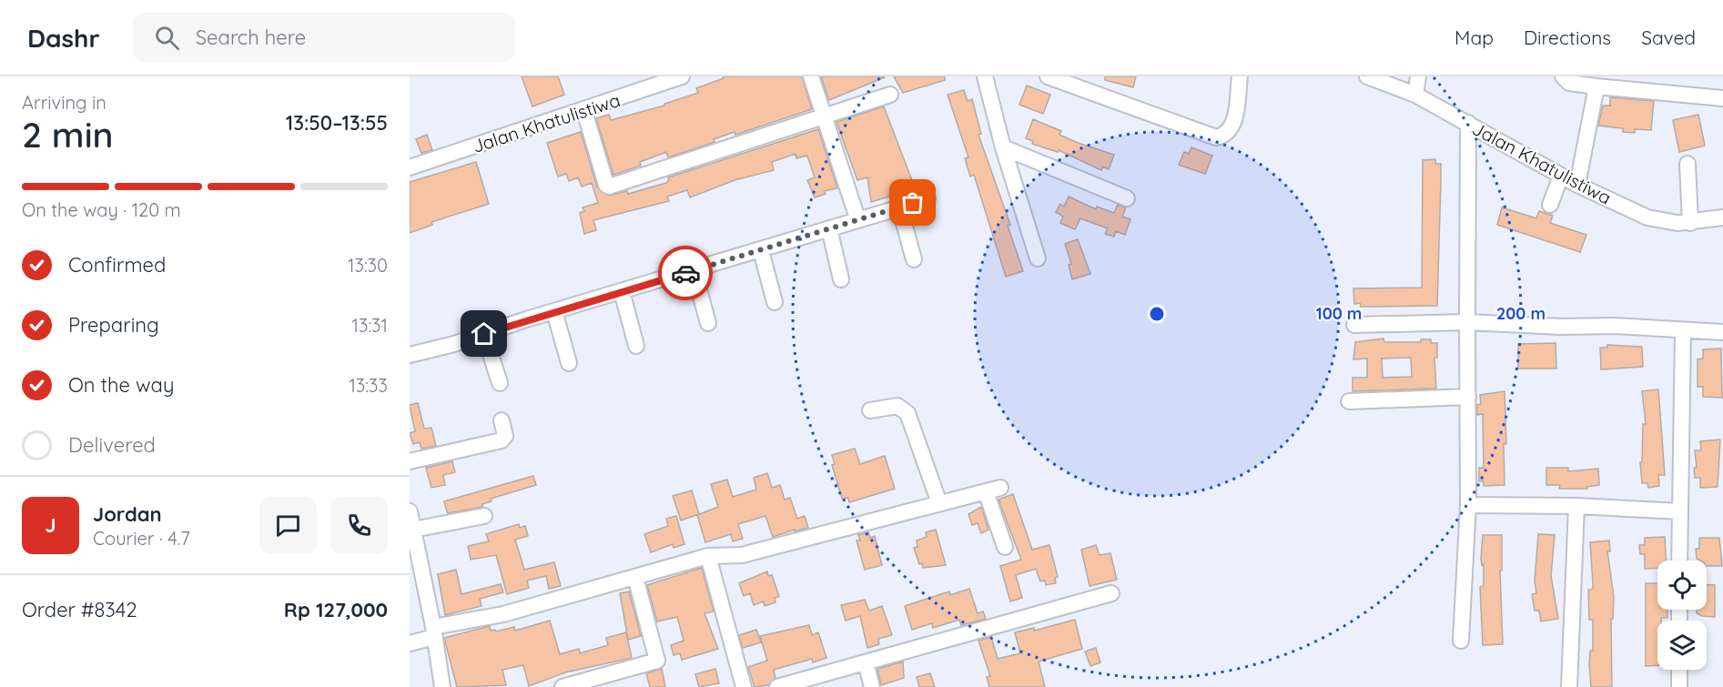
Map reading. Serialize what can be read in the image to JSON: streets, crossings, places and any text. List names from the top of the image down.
{
  "streets": {
    "street": ["Jalan Khatulistiwa"]
  },
  "page": {
    "header": "Dashr",
    "search": "Search here",
    "nav": ["Map", "Directions", "Saved"],
    "heading": ["2 min", "Arriving in", "13:50–13:55"],
    "panel": [
      "Jordan",
      "Courier · 4.7",
      "Order #8342",
      "Rp 127,000"
    ],
    "bar": "On the way · 120 m",
    "list": [
      ["Confirmed", "13:30"],
      ["Preparing", "13:31"],
      ["On the way", "13:33"],
      "Delivered"
    ],
    "round": "J"
  },
  "rings": ["100 m", "200 m"]
}
